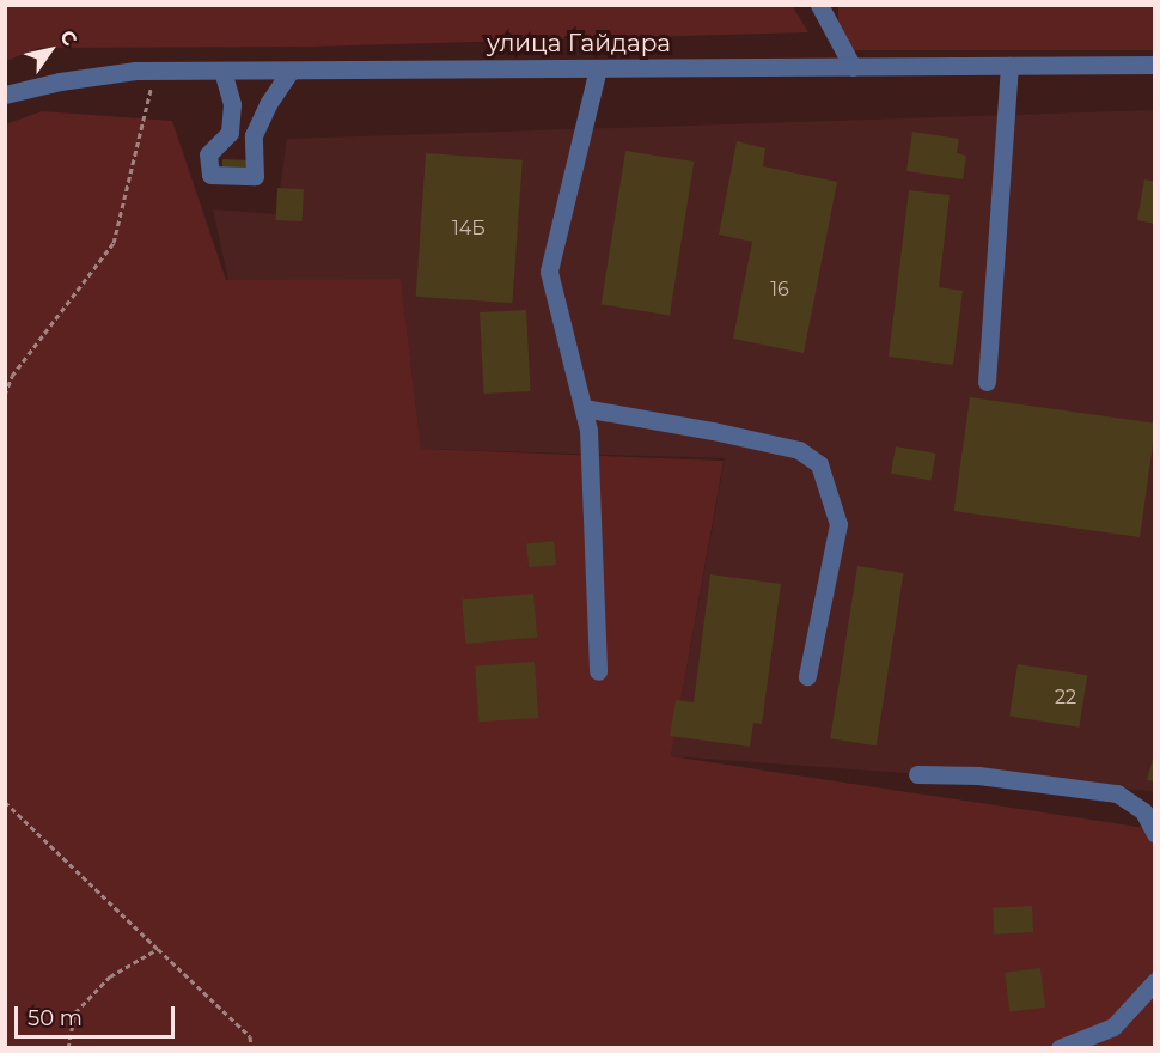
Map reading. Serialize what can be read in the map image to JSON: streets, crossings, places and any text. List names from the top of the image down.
{
  "streets": {
    "street": ["улица Гайдара"]
  },
  "house_numbers": ["14Б", "16", "22"],
  "scale_bar": "50 m",
  "north": "top right"
}
